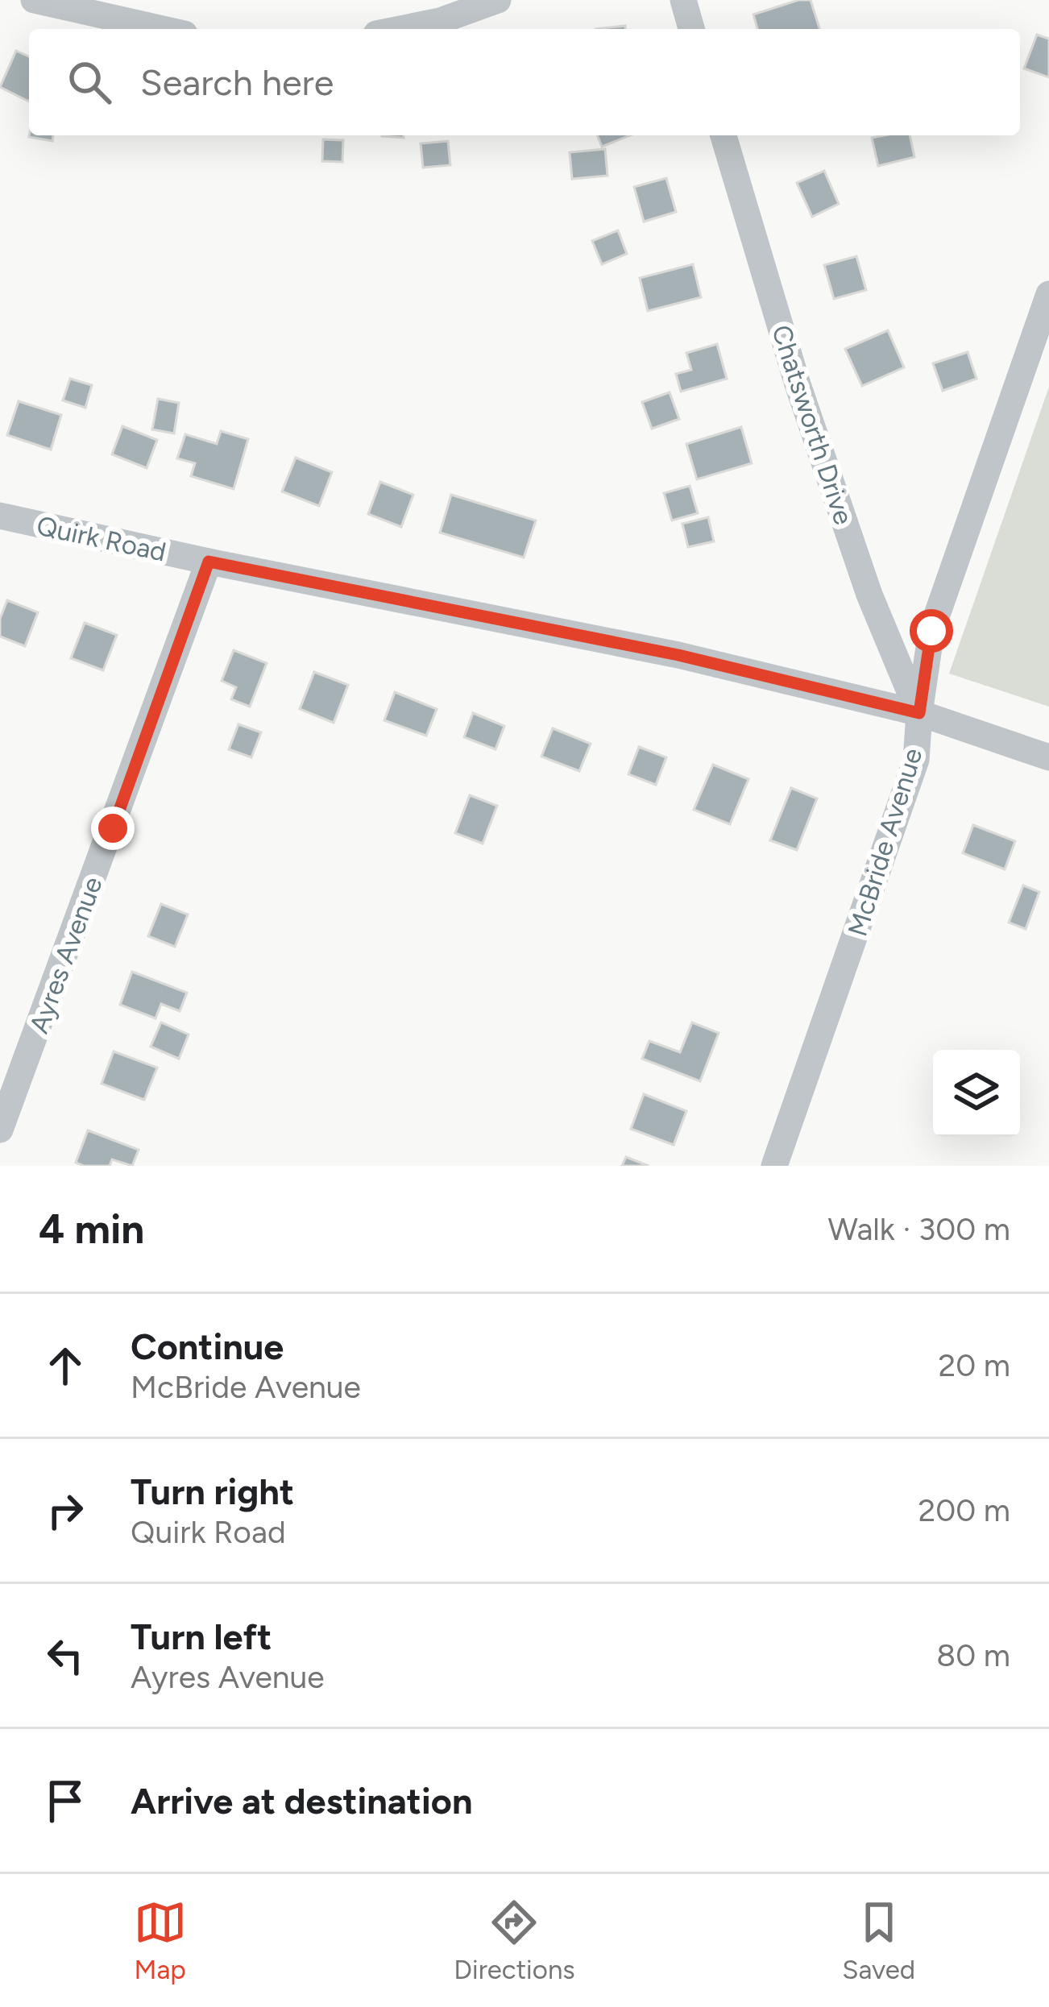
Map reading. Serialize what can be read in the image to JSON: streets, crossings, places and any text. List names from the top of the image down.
{
  "streets": {
    "street": [
      "Chatsworth Drive",
      "Quirk Road",
      "McBride Avenue",
      "Ayres Avenue"
    ]
  },
  "crossings": [
    ["Chatsworth Drive", "Quirk Road"],
    ["Chatsworth Drive", "McBride Avenue"],
    ["Quirk Road", "McBride Avenue"],
    ["Quirk Road", "Ayres Avenue"]
  ],
  "page": {
    "search": "Search here",
    "heading": ["4 min", "Walk · 300 m"],
    "list": [
      ["Continue", "McBride Avenue", "20 m"],
      ["Turn right", "Quirk Road", "200 m"],
      ["Turn left", "Ayres Avenue", "80 m"],
      "Arrive at destination"
    ],
    "nav": ["Map", "Directions", "Saved"]
  }
}
